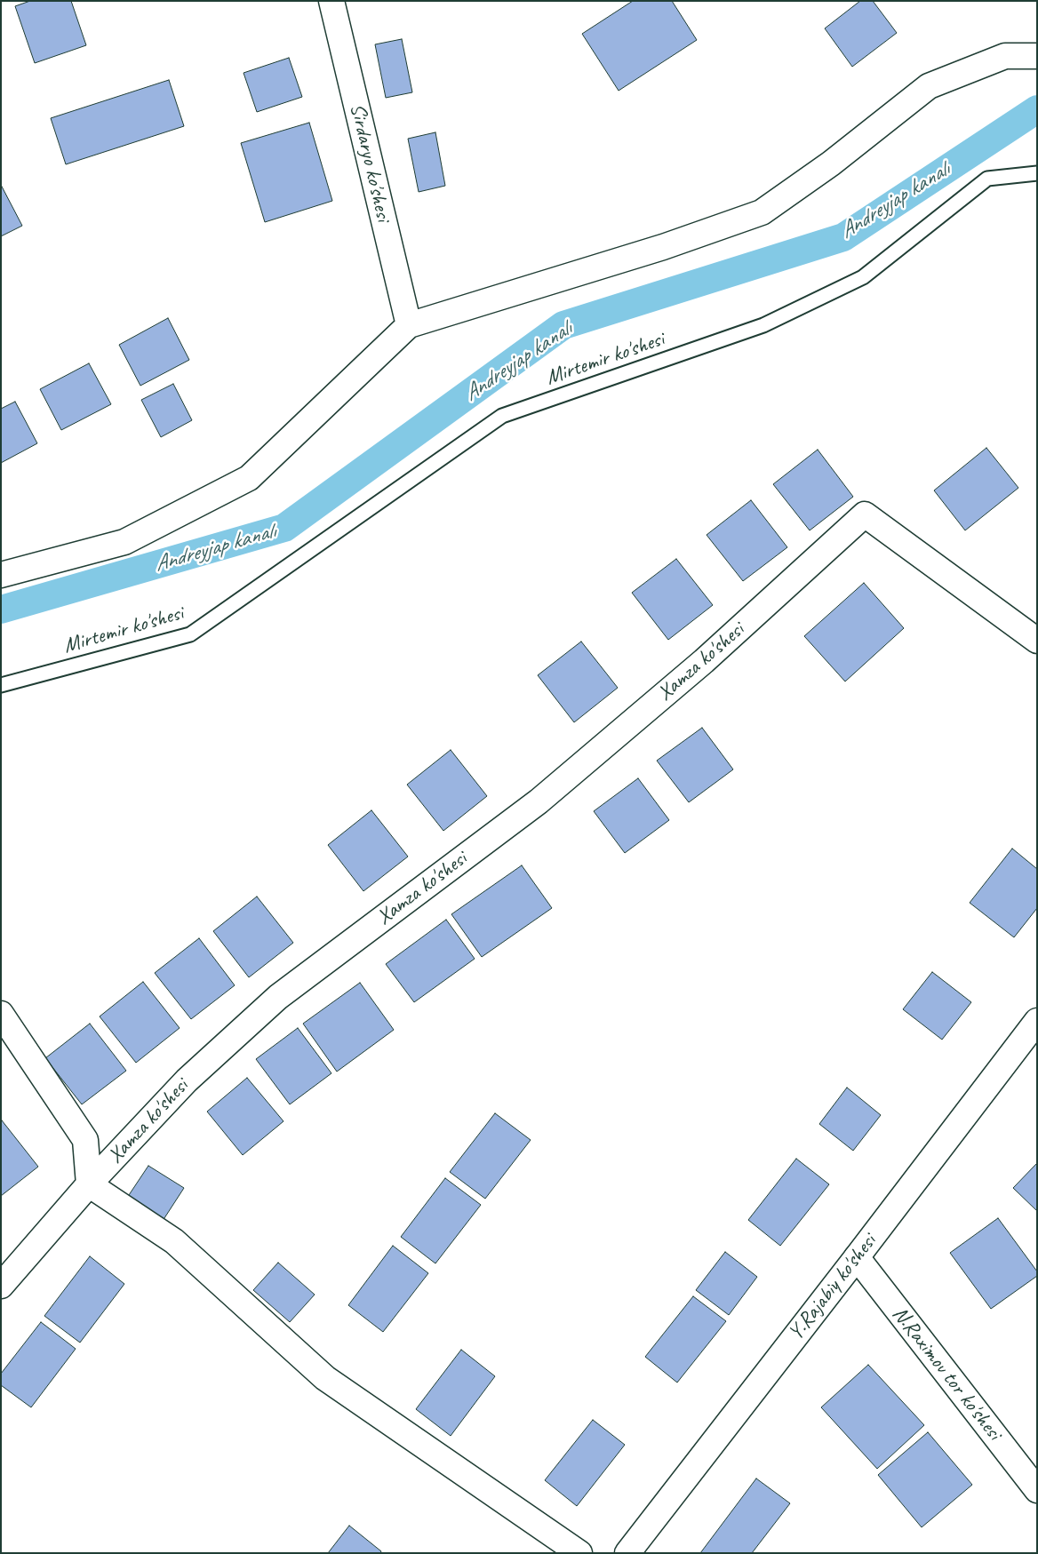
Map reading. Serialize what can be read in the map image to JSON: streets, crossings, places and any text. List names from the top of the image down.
{
  "streets": {
    "street": [
      "Sirdaryo ko'shesi",
      "Xamza ko'shesi",
      "Y.Rajabiy ko'shesi",
      "N.Raximov tor ko'shesi"
    ],
    "lane": ["Mirtemir ko'shesi"]
  },
  "crossings": [
    ["Y.Rajabiy ko'shesi", "N.Raximov tor ko'shesi"]
  ],
  "water": ["Andreyjap kanalı"]
}
